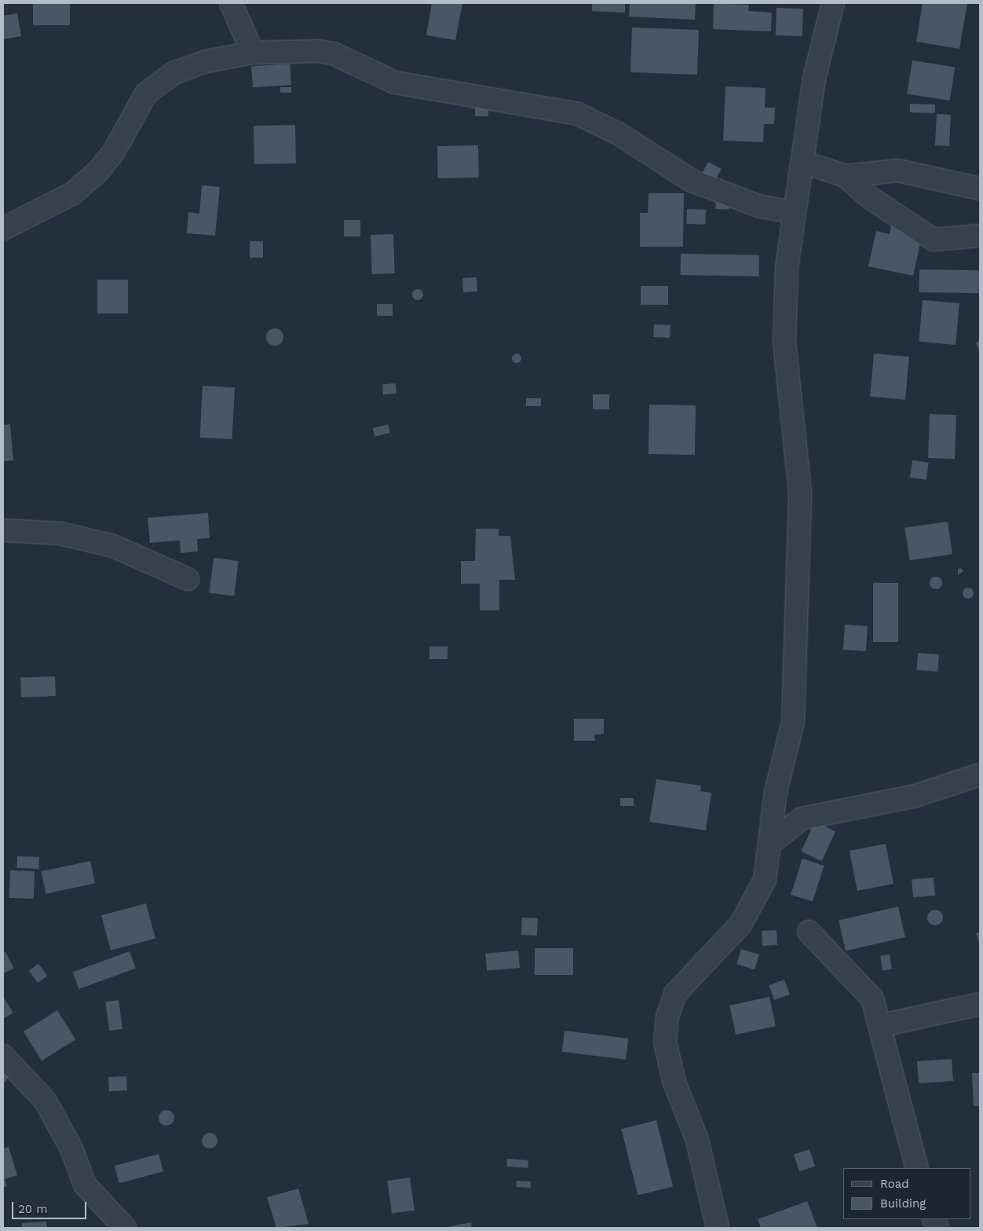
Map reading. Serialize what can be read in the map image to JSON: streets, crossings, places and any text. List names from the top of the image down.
{
  "legend": ["Road", "Building"],
  "scale_bar": "20 m"
}
